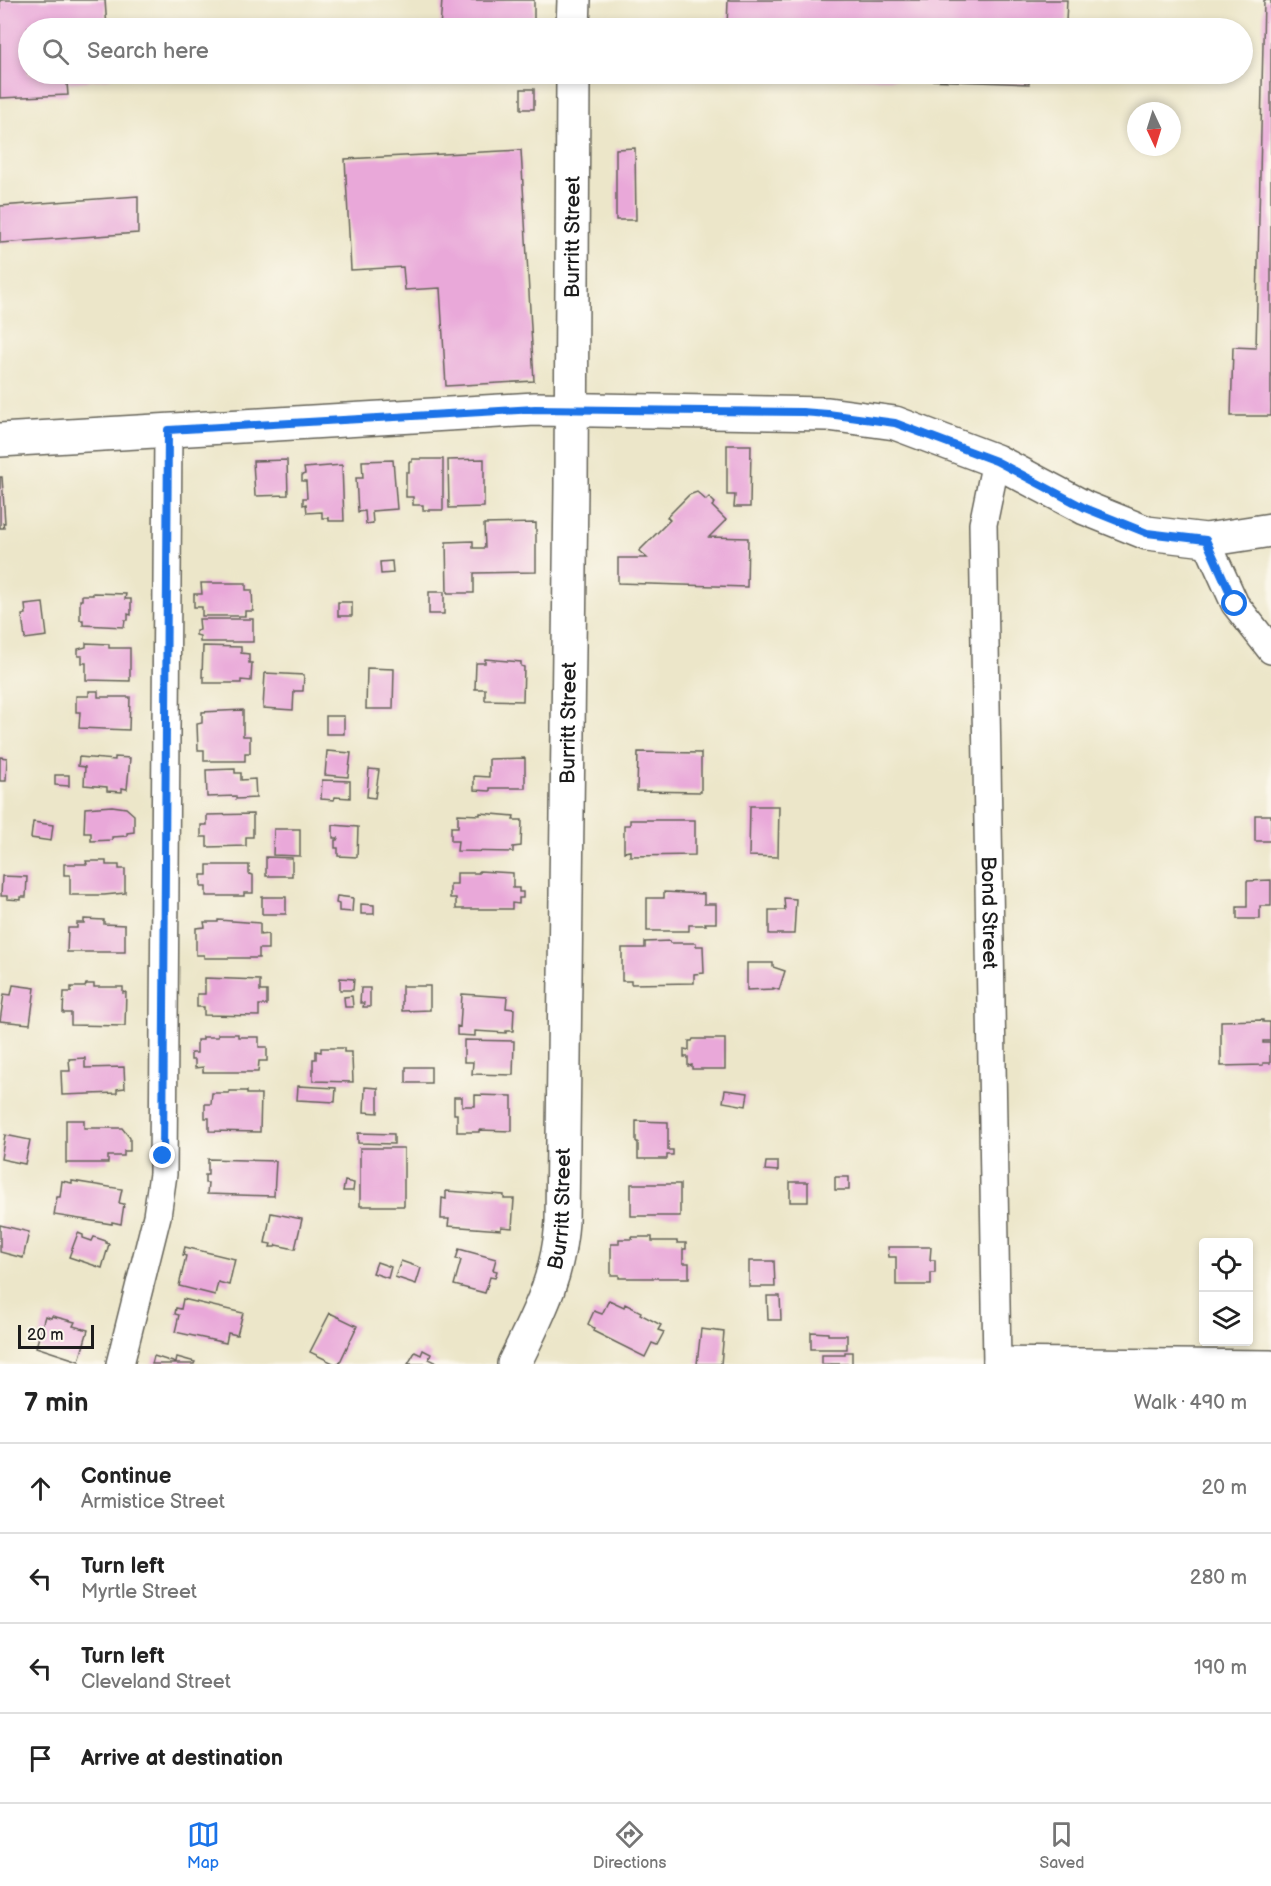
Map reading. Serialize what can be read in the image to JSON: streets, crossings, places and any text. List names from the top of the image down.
{
  "streets": {
    "street": ["Burritt Street", "Bond Street"]
  },
  "scale_bar": "20 m",
  "north": "bottom",
  "page": {
    "search": "Search here",
    "scale": "20 m",
    "heading": ["7 min", "Walk · 490 m"],
    "list": [
      ["Continue", "Armistice Street", "20 m"],
      ["Turn left", "Myrtle Street", "280 m"],
      ["Turn left", "Cleveland Street", "190 m"],
      "Arrive at destination"
    ],
    "nav": ["Map", "Directions", "Saved"]
  }
}
